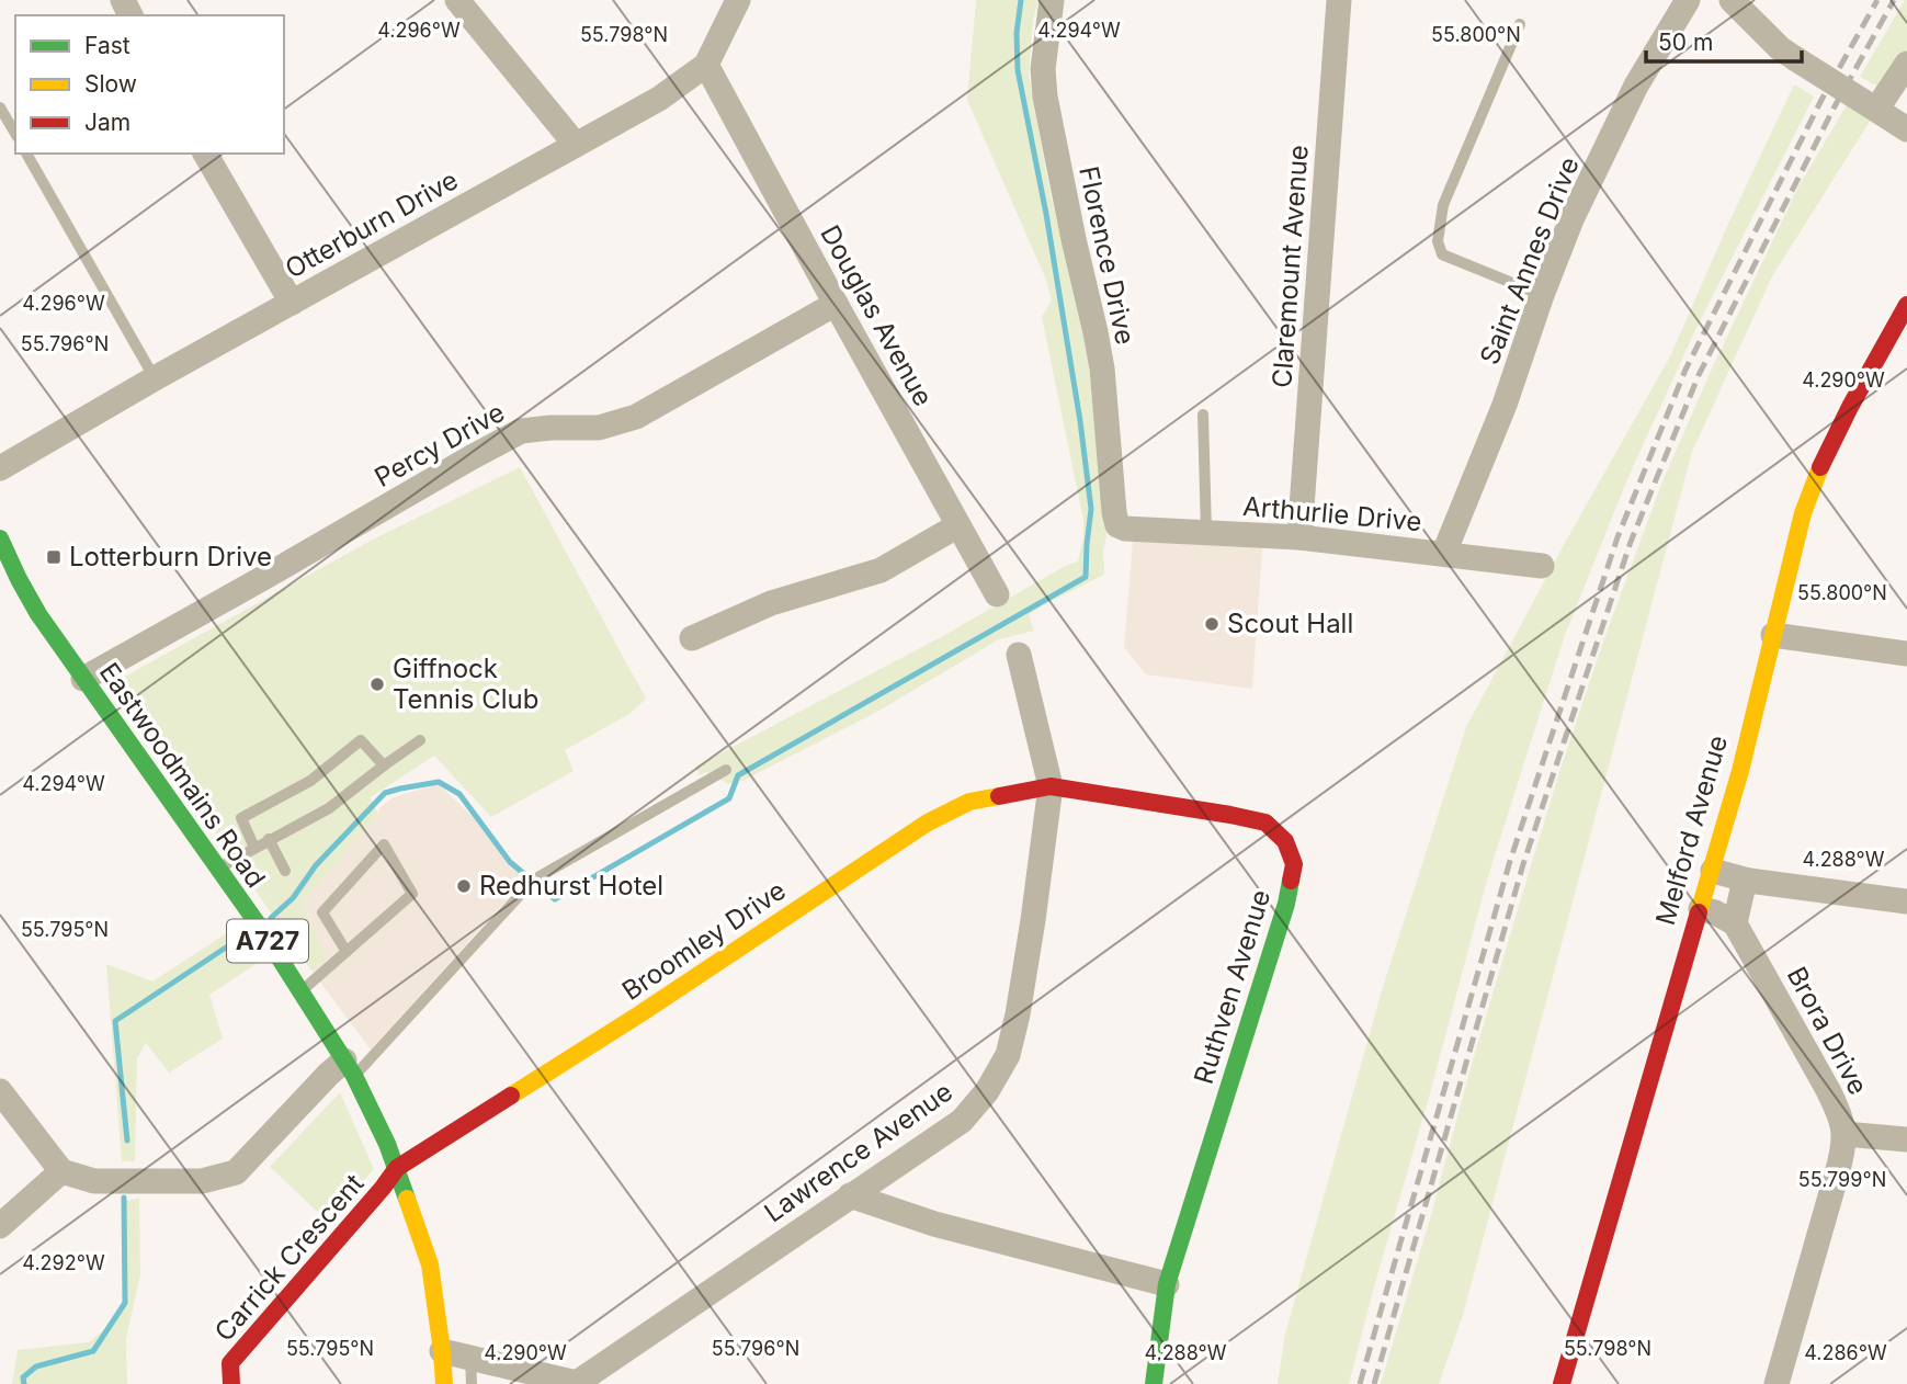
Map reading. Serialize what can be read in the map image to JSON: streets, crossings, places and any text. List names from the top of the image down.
{
  "streets": {
    "street": [
      "Otterburn Drive",
      "Florence Drive",
      "Saint Annes Drive",
      "Claremount Avenue",
      "Douglas Avenue",
      "Percy Drive",
      "Arthurlie Drive",
      "Eastwoodmains Road",
      "Melford Avenue",
      "A727",
      "Broomley Drive",
      "Ruthven Avenue",
      "Brora Drive",
      "Lawrence Avenue",
      "Carrick Crescent"
    ]
  },
  "crossings": [
    ["Otterburn Drive", "Douglas Avenue"],
    ["Florence Drive", "Arthurlie Drive"],
    ["Saint Annes Drive", "Arthurlie Drive"],
    ["Claremount Avenue", "Arthurlie Drive"],
    ["Douglas Avenue", "Percy Drive"],
    ["Percy Drive", "Eastwoodmains Road"],
    ["Eastwoodmains Road", "Broomley Drive"],
    ["Eastwoodmains Road", "Carrick Crescent"],
    ["Broomley Drive", "Ruthven Avenue"],
    ["Broomley Drive", "Lawrence Avenue"],
    ["Broomley Drive", "Carrick Crescent"],
    ["Ruthven Avenue", "Lawrence Avenue"]
  ],
  "places": {
    "transit": ["Lotterburn Drive"],
    "other": ["Scout Hall", "Giffnock Tennis Club", "Redhurst Hotel"]
  },
  "legend": ["Fast", "Slow", "Jam"],
  "scale_bar": "50 m",
  "coordinates": [
    "4.296°W",
    "4.294°W",
    "55.800°N",
    "55.798°N",
    "55.796°N",
    "4.290°W",
    "4.288°W",
    "55.795°N",
    "55.799°N",
    "4.292°W",
    "4.286°W"
  ]
}
